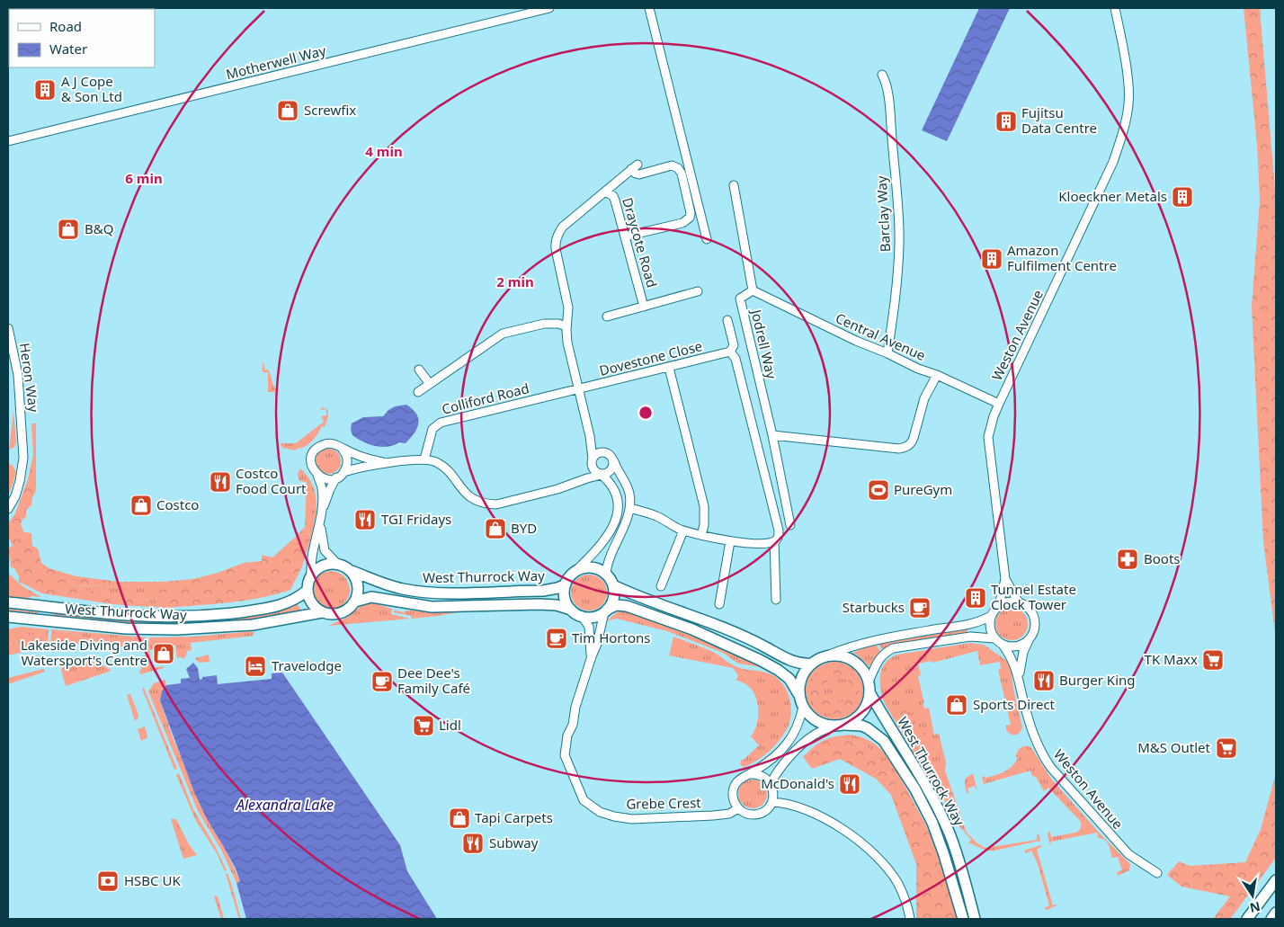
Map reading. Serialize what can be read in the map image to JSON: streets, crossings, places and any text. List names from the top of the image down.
{
  "streets": {
    "main road": ["West Thurrock Way"],
    "street": [
      "Motherwell Way",
      "Barclay Way",
      "Draycote Road",
      "Weston Avenue",
      "Central Avenue",
      "Jodrell Way",
      "Dovestone Close",
      "Heron Way",
      "Colliford Road",
      "Grebe Crest"
    ]
  },
  "crossings": [
    ["Barclay Way", "Central Avenue"],
    ["Weston Avenue", "Central Avenue"],
    ["Central Avenue", "Jodrell Way"],
    ["Dovestone Close", "Colliford Road"],
    ["West Thurrock Way", "Grebe Crest"]
  ],
  "water": ["Alexandra Lake"],
  "places": {
    "building": [
      "A J Cope & Son Ltd",
      "Fujitsu Data Centre",
      "Kloeckner Metals",
      "Amazon Fulfilment Centre",
      "Tunnel Estate Clock Tower"
    ],
    "shop": [
      "Screwfix",
      "B&Q",
      "Costco",
      "BYD",
      "Lakeside Diving and Watersport's Centre",
      "Sports Direct",
      "Tapi Carpets"
    ],
    "restaurant": [
      "Costco Food Court",
      "TGI Fridays",
      "Burger King",
      "McDonald's",
      "Subway"
    ],
    "sports": ["PureGym"],
    "pharmacy": ["Boots"],
    "cafe": ["Starbucks", "Tim Hortons", "Dee Dee's Family Café"],
    "supermarket": ["TK Maxx", "Lidl", "M&S Outlet"],
    "hotel": ["Travelodge"],
    "bank": ["HSBC UK"]
  },
  "legend": ["Road", "Water"],
  "north": "bottom",
  "rings": ["4 min", "6 min", "2 min"]
}
